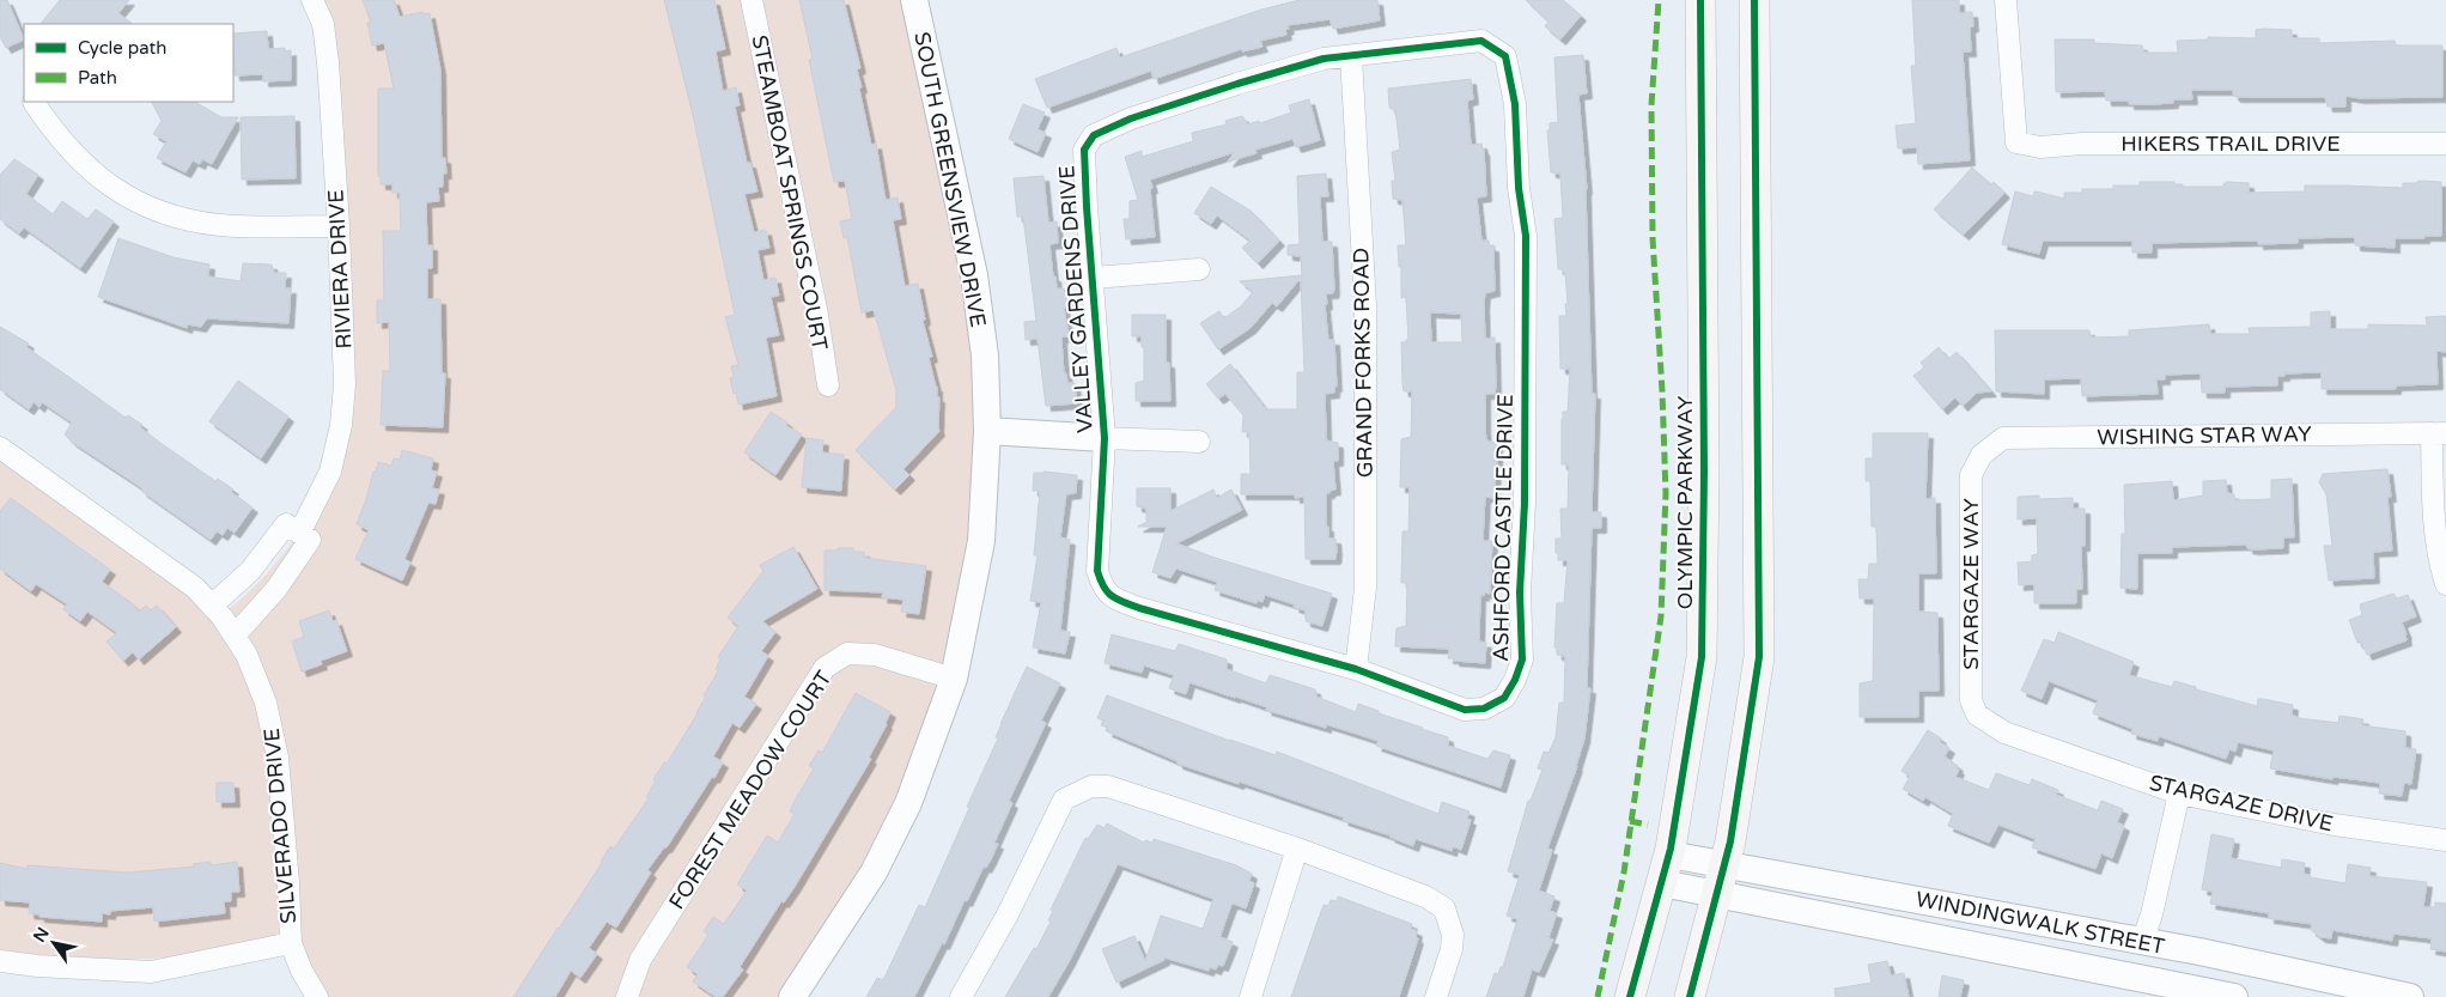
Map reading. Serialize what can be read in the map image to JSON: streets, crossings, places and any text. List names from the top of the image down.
{
  "streets": {
    "main road": ["OLYMPIC PARKWAY"],
    "street": [
      "HIKERS TRAIL DRIVE",
      "SOUTH GREENSVIEW DRIVE",
      "STEAMBOAT SPRINGS COURT",
      "RIVIERA DRIVE",
      "VALLEY GARDENS DRIVE",
      "GRAND FORKS ROAD",
      "WISHING STAR WAY",
      "ASHFORD CASTLE DRIVE",
      "STARGAZE WAY",
      "FOREST MEADOW COURT",
      "STARGAZE DRIVE",
      "SILVERADO DRIVE",
      "WINDINGWALK STREET"
    ]
  },
  "crossings": [
    ["SOUTH GREENSVIEW DRIVE", "FOREST MEADOW COURT"],
    ["VALLEY GARDENS DRIVE", "GRAND FORKS ROAD"],
    ["VALLEY GARDENS DRIVE", "ASHFORD CASTLE DRIVE"],
    ["GRAND FORKS ROAD", "ASHFORD CASTLE DRIVE"],
    ["WISHING STAR WAY", "STARGAZE WAY"],
    ["OLYMPIC PARKWAY", "WINDINGWALK STREET"],
    ["STARGAZE WAY", "STARGAZE DRIVE"]
  ],
  "legend": ["Cycle path", "Path"],
  "north": "top left"
}
